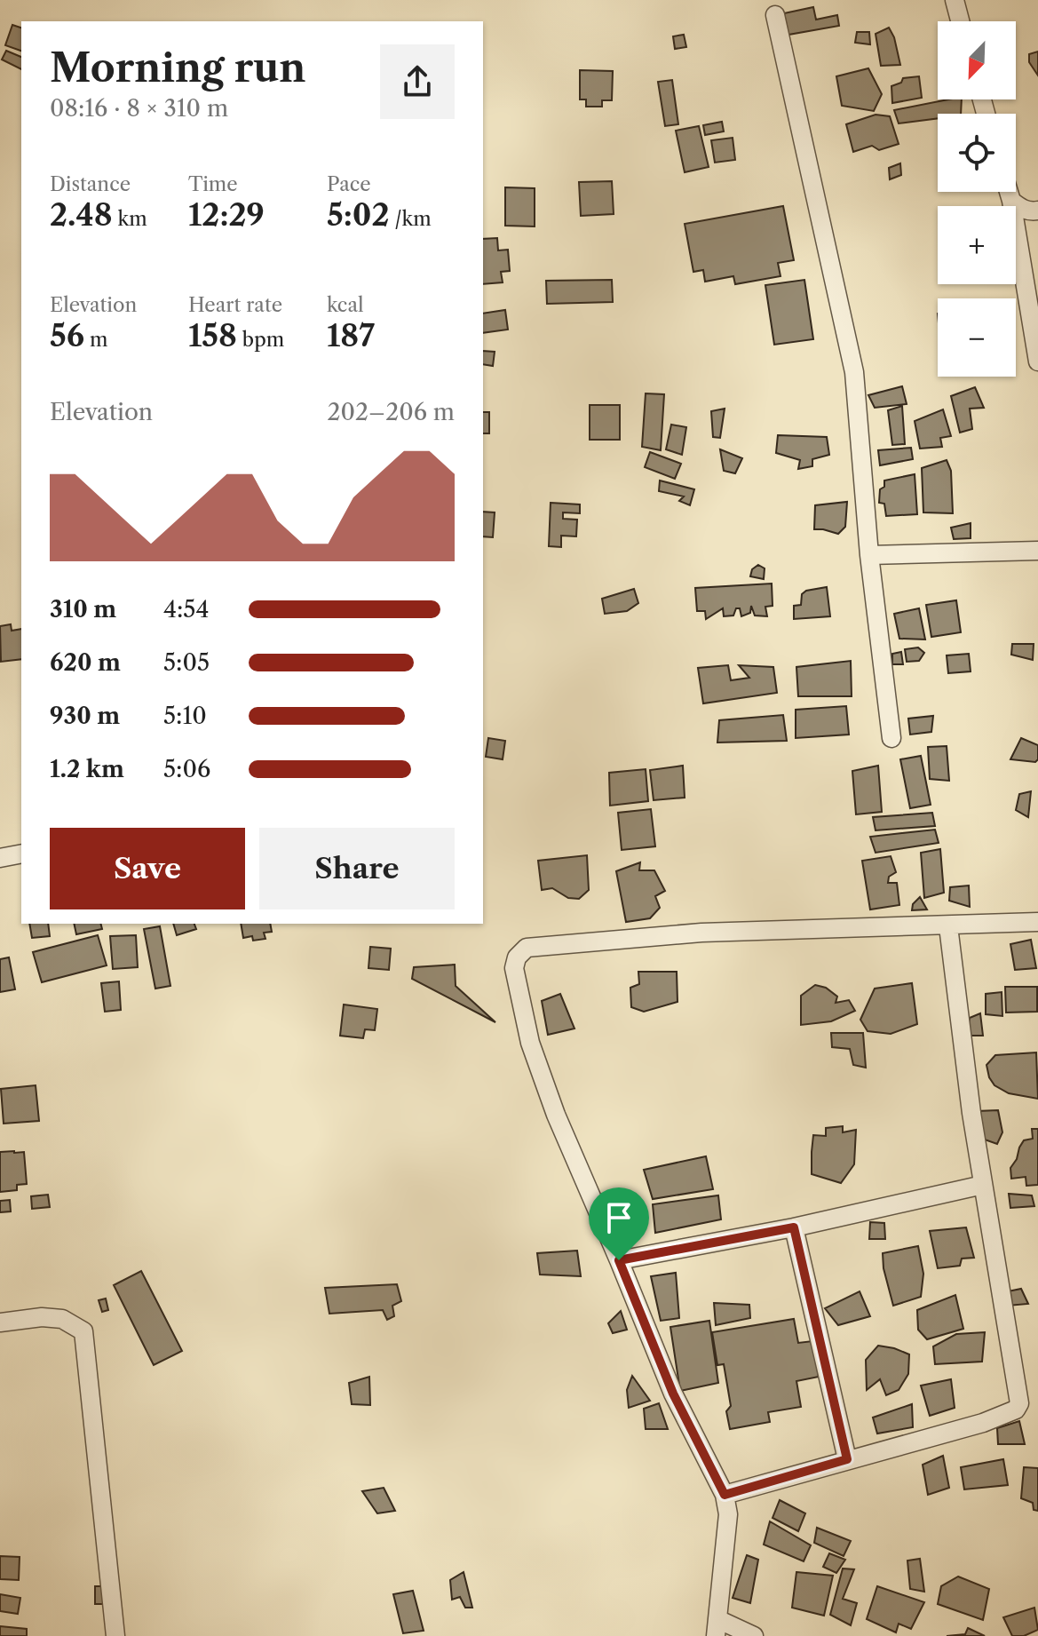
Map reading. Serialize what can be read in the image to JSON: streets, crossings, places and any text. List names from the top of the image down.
{
  "north": "bottom left",
  "page": {
    "map_buttons": ["+", "−"],
    "heading": ["Morning run", "08:16 · 8 × 310 m"],
    "stats": [
      ["Distance", "2.48 km"],
      ["Time", "12:29"],
      ["Pace", "5:02 /km"],
      ["Elevation", "56 m"],
      ["Heart rate", "158 bpm"],
      ["kcal", "187"]
    ],
    "chart": ["Elevation", "202–206 m"],
    "list": [
      {
        "name": "310 m",
        "note": "4:54"
      },
      {
        "name": "620 m",
        "note": "5:05"
      },
      {
        "name": "930 m",
        "note": "5:10"
      },
      {
        "name": "1.2 km",
        "note": "5:06"
      }
    ],
    "buttons": ["Save", "Share"]
  }
}
